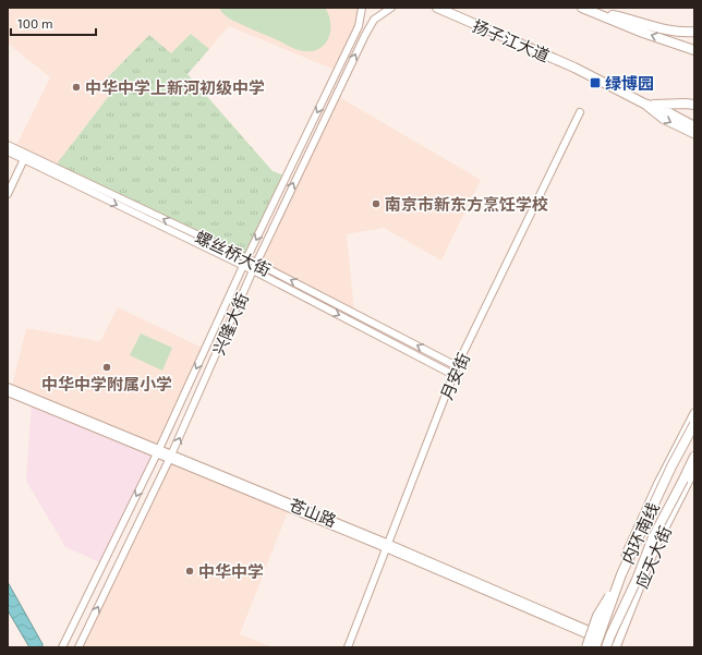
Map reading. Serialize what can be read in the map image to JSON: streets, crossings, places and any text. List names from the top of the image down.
{
  "streets": {
    "highway": ["扬子江大道", "内环南线"],
    "main road": ["应天大街"],
    "street": [
      "螺丝桥大街",
      "兴隆大街",
      "月安街",
      "苍山路"
    ]
  },
  "crossings": [
    ["螺丝桥大街", "兴隆大街"],
    ["螺丝桥大街", "月安街"],
    ["兴隆大街", "苍山路"],
    ["月安街", "苍山路"],
    ["苍山路", "应天大街"]
  ],
  "places": {
    "transit": ["绿博园"],
    "other": [
      "中华中学上新河初级中学",
      "南京市新东方烹饪学校",
      "中华中学附属小学",
      "中华中学"
    ]
  },
  "scale_bar": "100 m"
}
